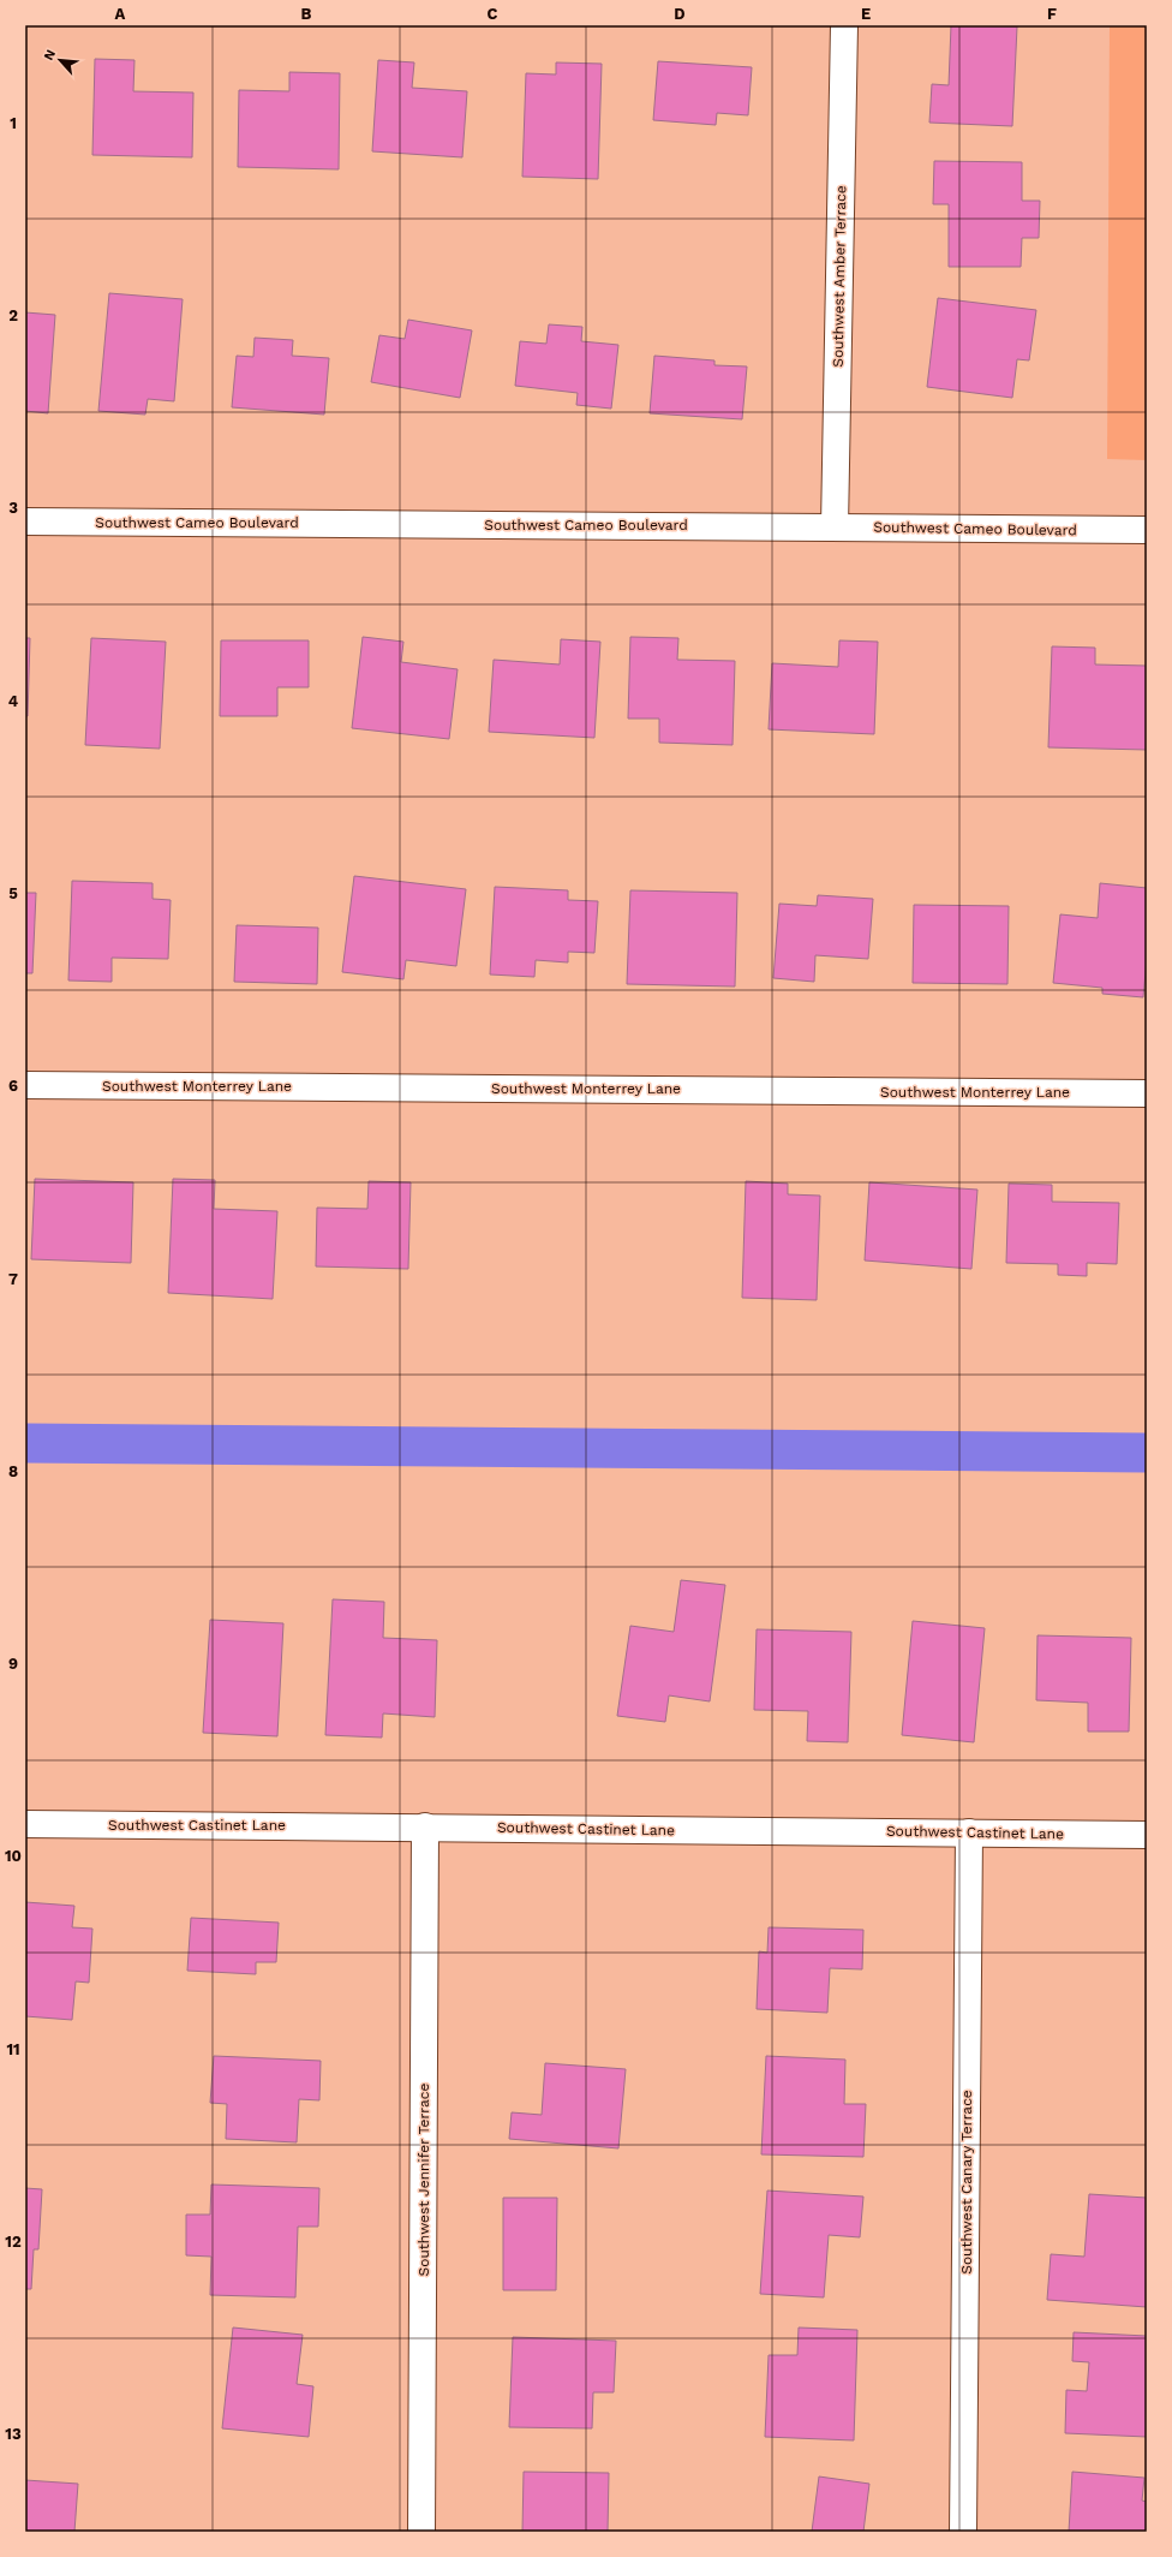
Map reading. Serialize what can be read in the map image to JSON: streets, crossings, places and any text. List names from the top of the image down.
{
  "streets": {
    "street": [
      "Southwest Amber Terrace",
      "Southwest Cameo Boulevard",
      "Southwest Monterrey Lane",
      "Southwest Castinet Lane",
      "Southwest Jennifer Terrace",
      "Southwest Canary Terrace"
    ]
  },
  "crossings": [
    ["Southwest Amber Terrace", "Southwest Cameo Boulevard"],
    ["Southwest Castinet Lane", "Southwest Jennifer Terrace"],
    ["Southwest Castinet Lane", "Southwest Canary Terrace"]
  ],
  "north": "top left",
  "grid": {
    "columns": [
      "A",
      "B",
      "C",
      "D",
      "E",
      "F"
    ],
    "rows": [
      "1",
      "2",
      "3",
      "4",
      "5",
      "6",
      "7",
      "8",
      "9",
      "10",
      "11",
      "12",
      "13"
    ]
  }
}
